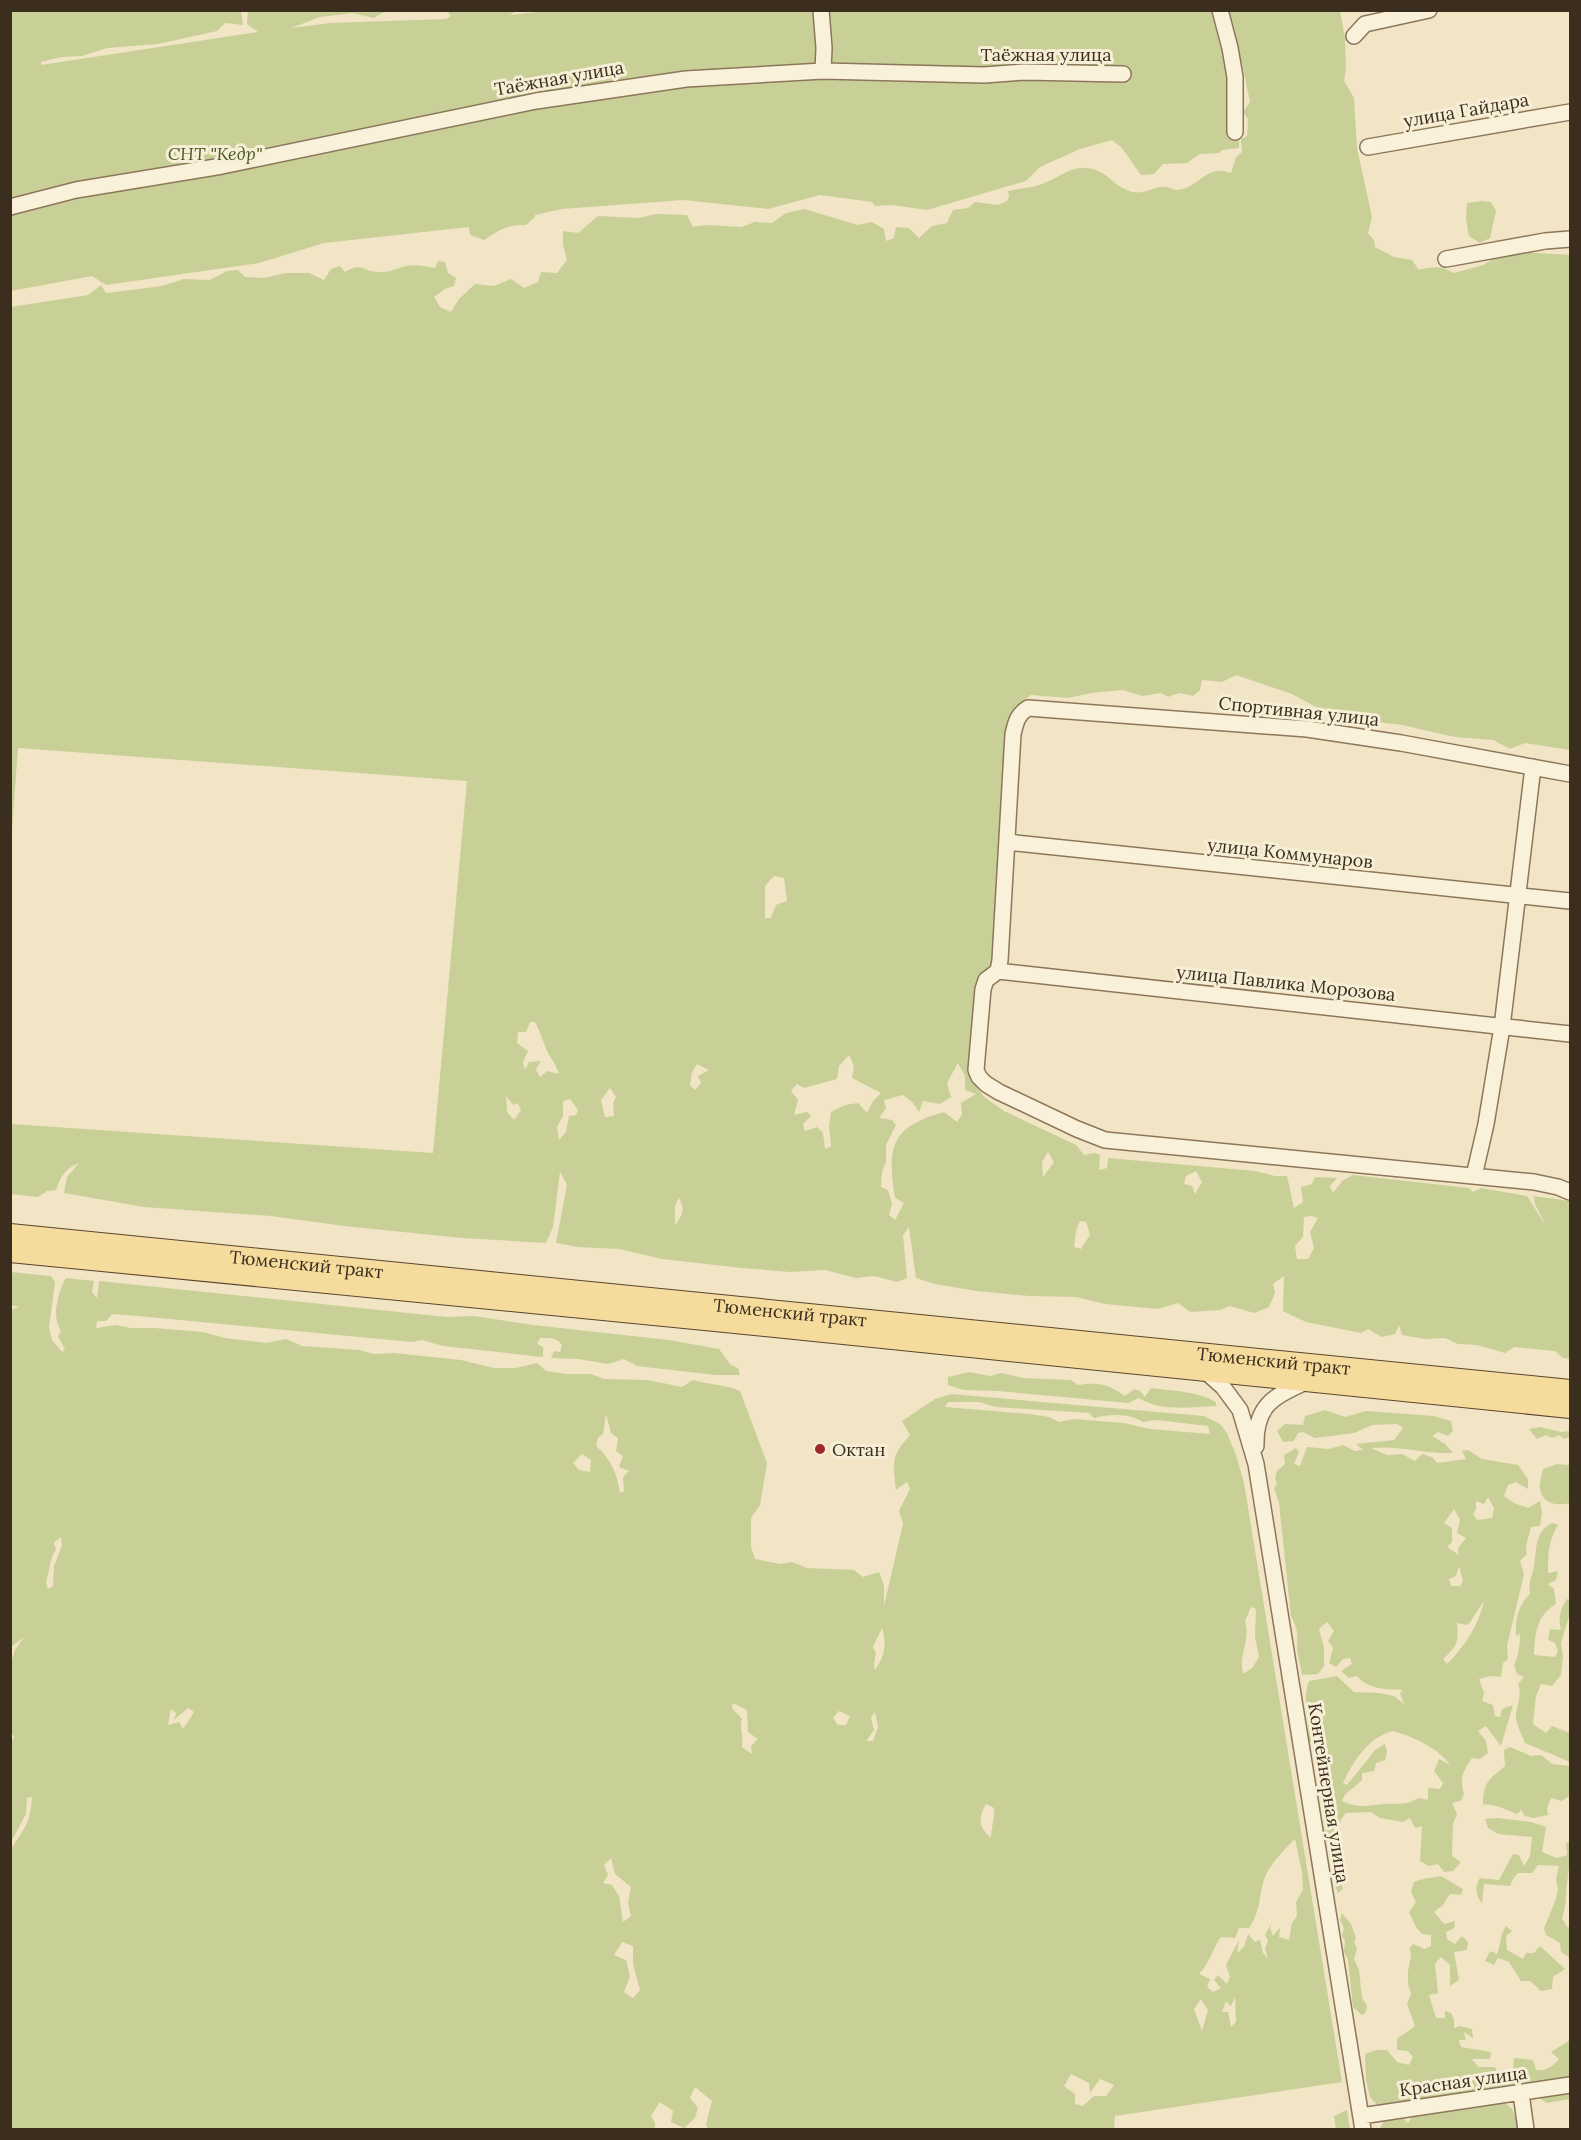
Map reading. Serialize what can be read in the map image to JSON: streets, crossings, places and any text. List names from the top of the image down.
{
  "streets": {
    "main road": ["Тюменский тракт"],
    "street": [
      "Таёжная улица",
      "улица Гайдара",
      "Спортивная улица",
      "улица Коммунаров",
      "улица Павлика Морозова",
      "Контейнерная улица",
      "Красная улица"
    ]
  },
  "crossings": [
    ["Спортивная улица", "улица Коммунаров"],
    ["Тюменский тракт", "Контейнерная улица"],
    ["Контейнерная улица", "Красная улица"]
  ],
  "parks": ["СНТ \"Кедр\""],
  "places": ["Октан"]
}
